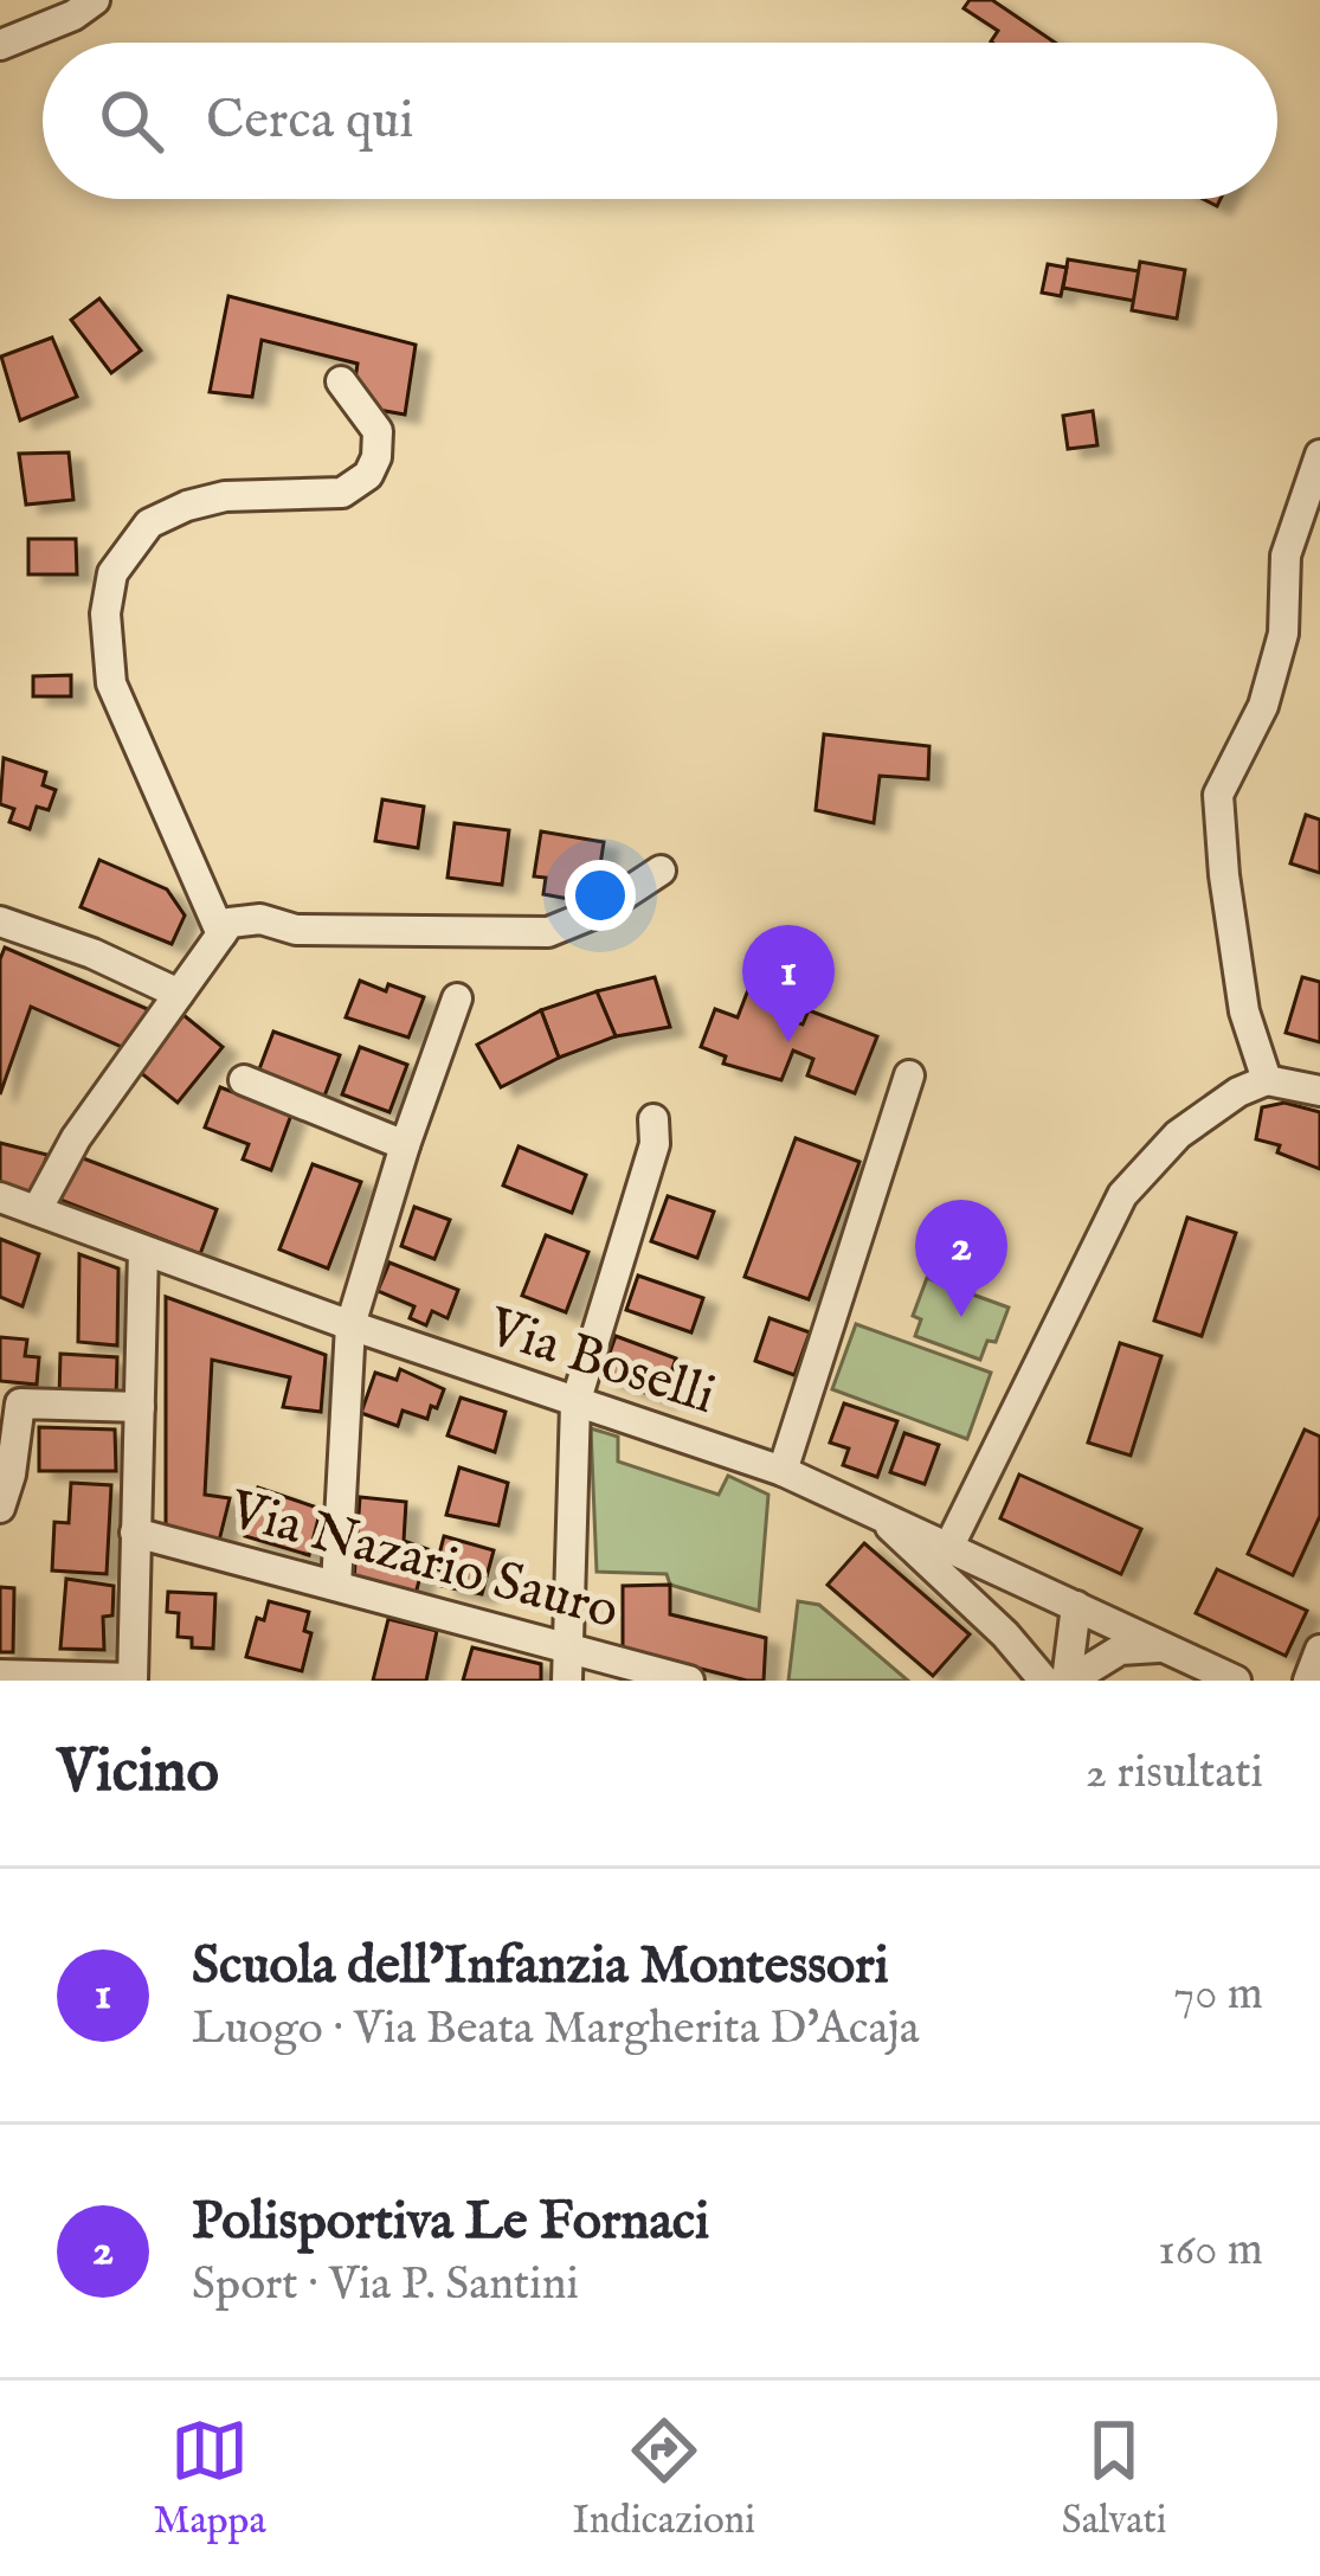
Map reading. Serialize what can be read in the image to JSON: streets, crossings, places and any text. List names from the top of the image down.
{
  "streets": {
    "street": ["Via Boselli", "Via Nazario Sauro"]
  },
  "page": {
    "search": "Cerca qui",
    "pins": ["1", "2"],
    "heading": ["Vicino", "2 risultati"],
    "list": [
      {
        "mark": "1",
        "name": "Scuola dell’Infanzia Montessori",
        "note": "Luogo · Via Beata Margherita D'Acaja",
        "value": "70 m"
      },
      {
        "mark": "2",
        "name": "Polisportiva Le Fornaci",
        "note": "Sport · Via P. Santini",
        "value": "160 m"
      }
    ],
    "nav": ["Mappa", "Indicazioni", "Salvati"]
  }
}
